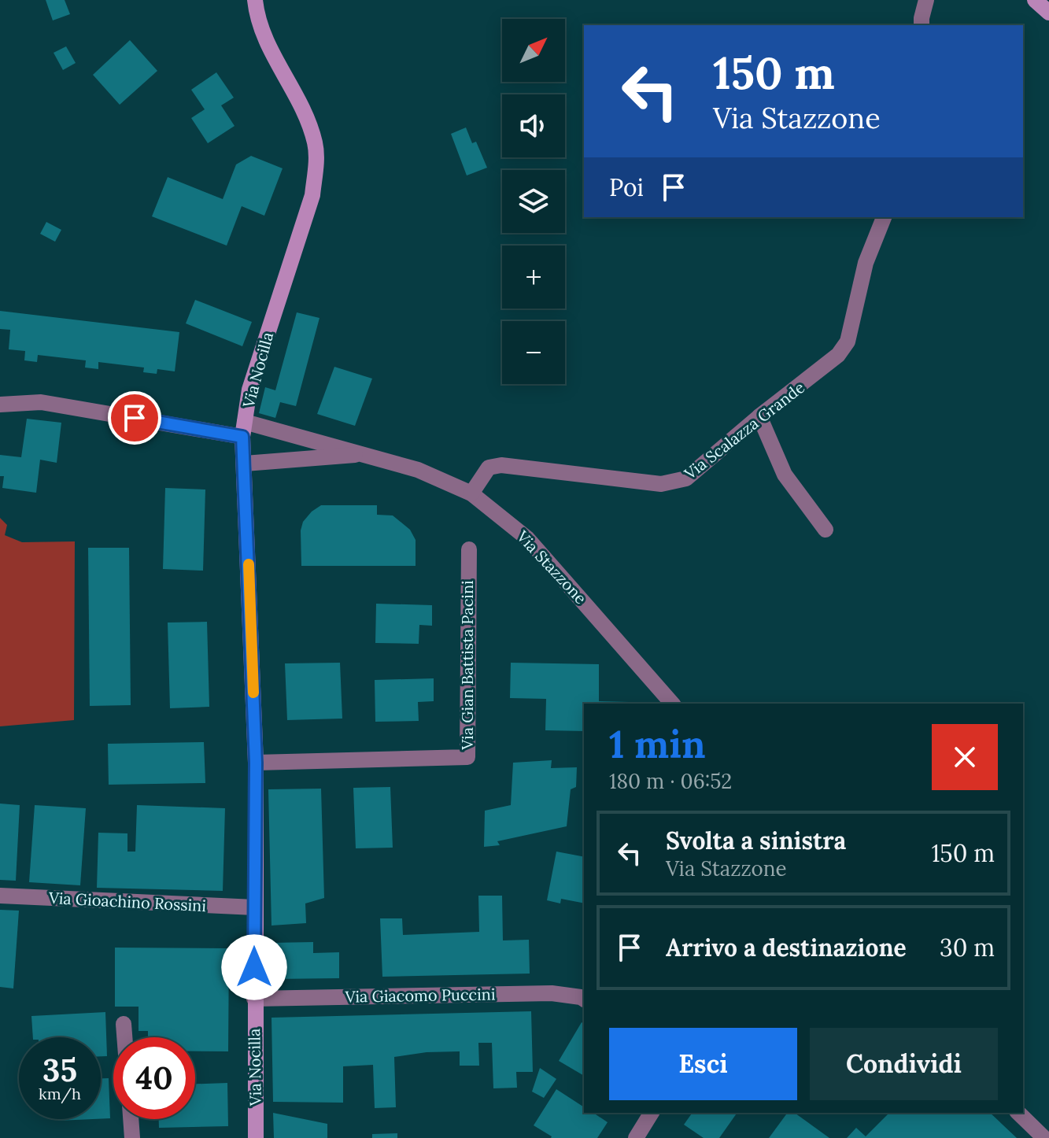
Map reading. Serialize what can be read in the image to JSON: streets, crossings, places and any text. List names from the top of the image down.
{
  "streets": {
    "street": [
      "Via Nocilla",
      "Via Scalazza Grande",
      "Via Stazzone",
      "Via Gian Battista Pacini",
      "Via Gioachino Rossini",
      "Via Giacomo Puccini"
    ]
  },
  "crossings": [
    ["Via Nocilla", "Via Stazzone"],
    ["Via Nocilla", "Via Gian Battista Pacini"],
    ["Via Nocilla", "Via Gioachino Rossini"],
    ["Via Nocilla", "Via Giacomo Puccini"],
    ["Via Scalazza Grande", "Via Stazzone"]
  ],
  "north": "top right",
  "page": {
    "map_buttons": ["+", "−"],
    "turn": ["150 m", "Via Stazzone"],
    "then": "Poi",
    "heading": ["1 min", "180 m · 06:52"],
    "list": [
      {
        "name": "Svolta a sinistra",
        "note": "Via Stazzone",
        "value": "150 m"
      },
      {
        "name": "Arrivo a destinazione",
        "value": "30 m"
      }
    ],
    "buttons": ["Esci", "Condividi"],
    "speed": "35 km/h",
    "limit": "40"
  }
}
